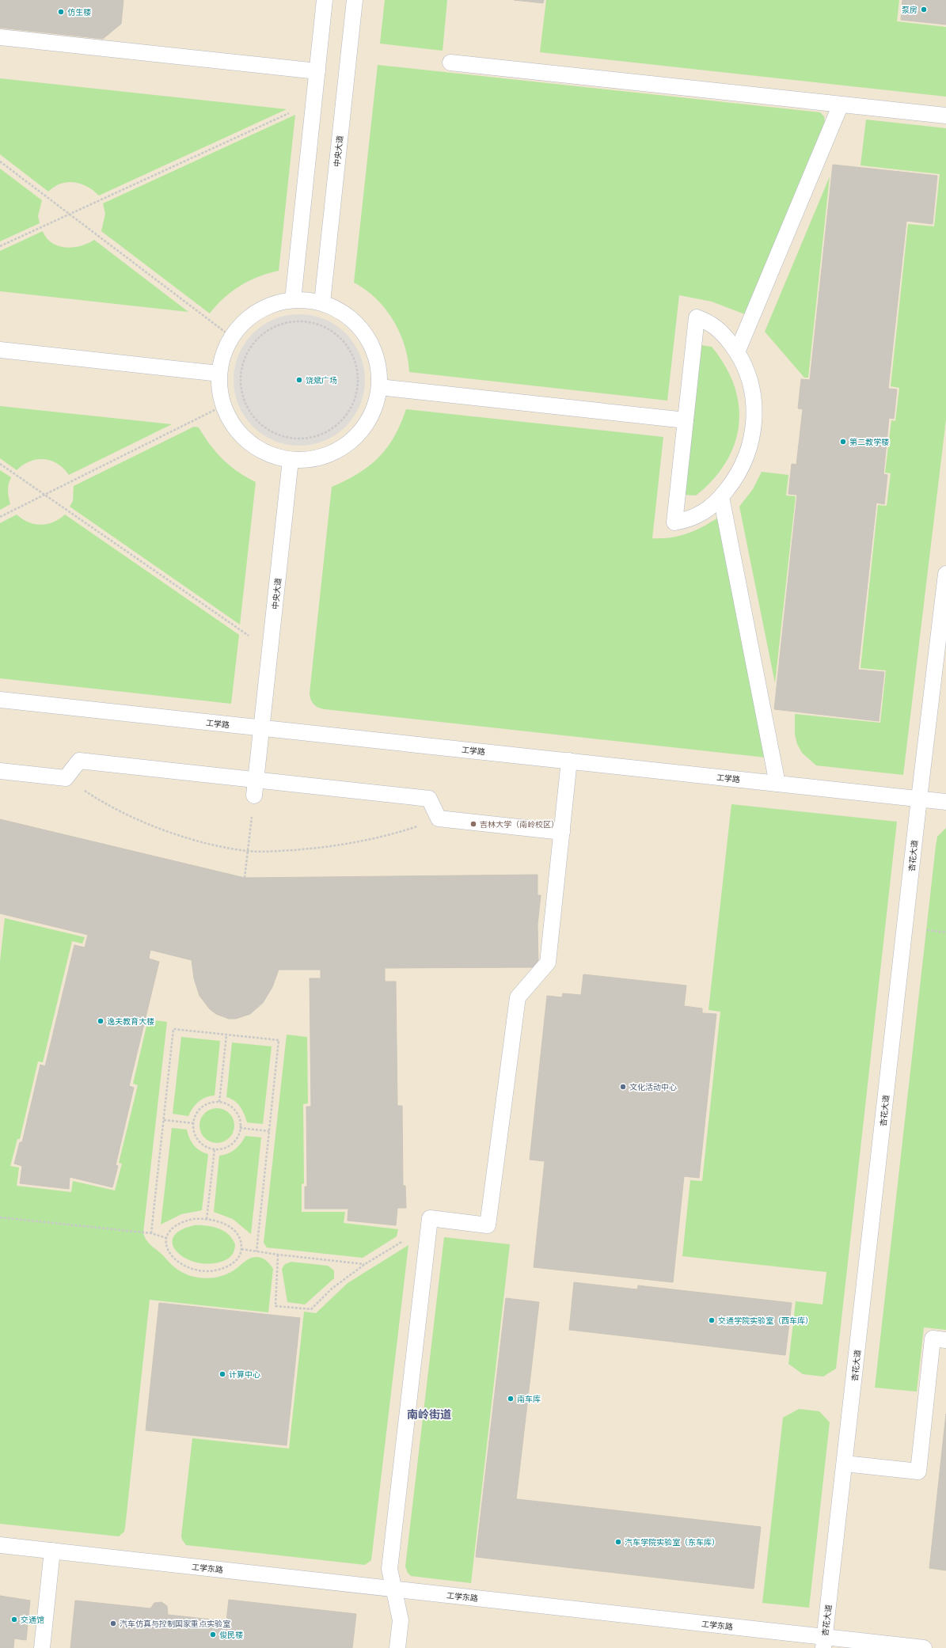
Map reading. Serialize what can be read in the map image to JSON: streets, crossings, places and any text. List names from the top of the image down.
{
  "streets": {
    "lane": [
      "中央大道",
      "工学路",
      "杏花大道",
      "工学东路"
    ]
  },
  "crossings": [
    ["中央大道", "工学路"],
    ["工学路", "杏花大道"],
    ["杏花大道", "工学东路"]
  ],
  "districts": ["南岭街道"],
  "places": [
    "泵房",
    "仿生楼",
    "饶斌广场",
    "第二教学楼",
    "吉林大学（南岭校区）",
    "逸夫教育大楼",
    "文化活动中心",
    "交通学院实验室（西车库）",
    "计算中心",
    "南车库",
    "汽车学院实验室（东车库）",
    "交通馆",
    "汽车仿真与控制国家重点实验室",
    "俊民楼"
  ]
}
